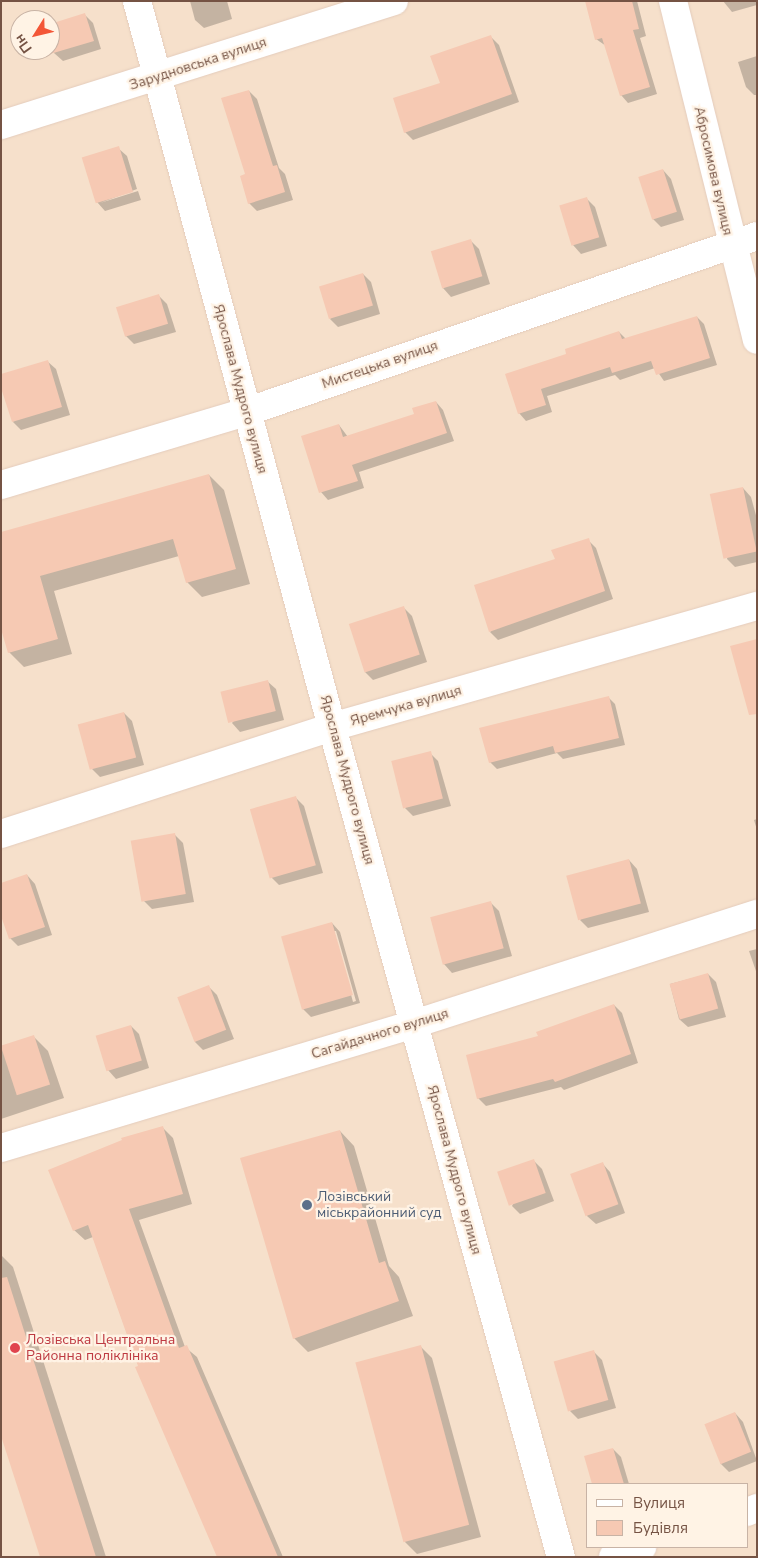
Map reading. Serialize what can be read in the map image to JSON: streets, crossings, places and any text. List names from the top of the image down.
{
  "streets": {
    "street": [
      "Зарудновська вулиця",
      "Абросимова вулиця",
      "Мистецька вулиця",
      "Ярослава Мудрого вулиця",
      "Яремчука вулиця",
      "Сагайдачного вулиця"
    ]
  },
  "crossings": [
    ["Зарудновська вулиця", "Ярослава Мудрого вулиця"],
    ["Абросимова вулиця", "Мистецька вулиця"],
    ["Мистецька вулиця", "Ярослава Мудрого вулиця"],
    ["Ярослава Мудрого вулиця", "Яремчука вулиця"],
    ["Ярослава Мудрого вулиця", "Сагайдачного вулиця"]
  ],
  "places": ["Лозівський міськрайонний суд", "Лозівська Центральна Районна поліклініка"],
  "legend": ["Вулиця", "Будівля"],
  "north": "bottom left"
}
